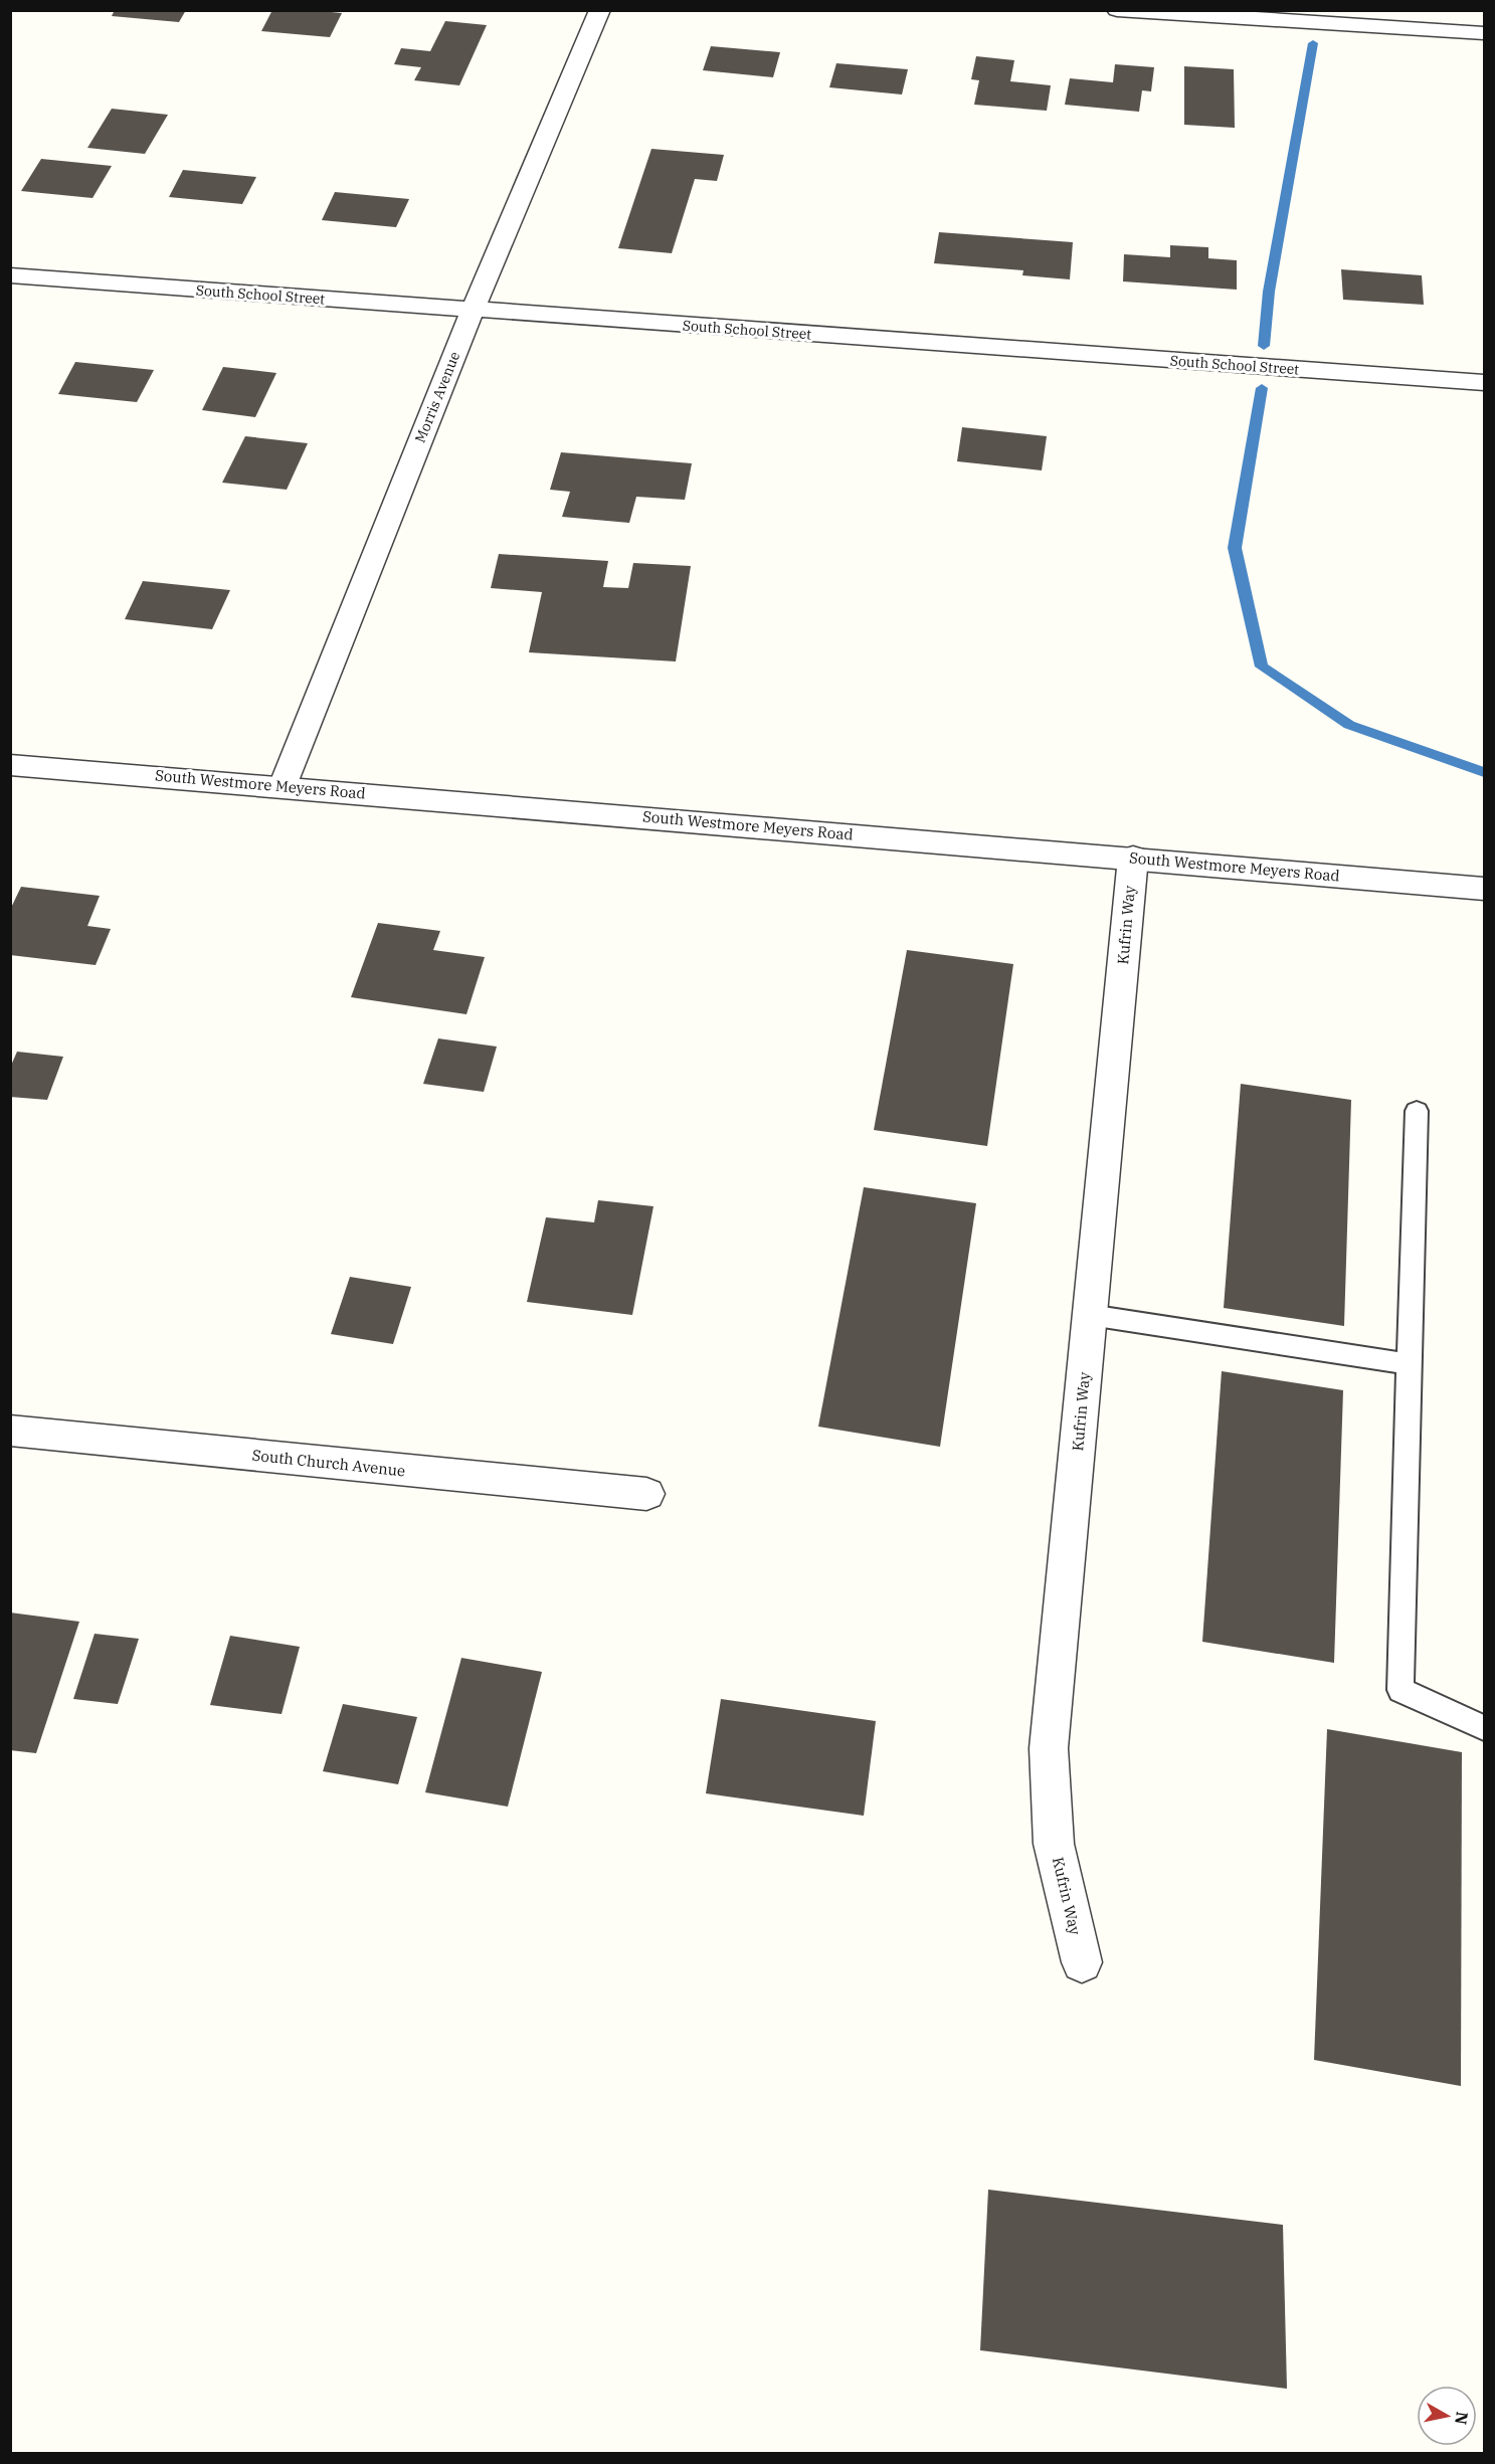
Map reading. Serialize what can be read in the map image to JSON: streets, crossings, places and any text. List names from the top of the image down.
{
  "streets": {
    "street": [
      "South School Street",
      "Morris Avenue",
      "South Westmore Meyers Road",
      "Kufrin Way",
      "South Church Avenue"
    ]
  },
  "crossings": [
    ["South School Street", "Morris Avenue"],
    ["Morris Avenue", "South Westmore Meyers Road"],
    ["South Westmore Meyers Road", "Kufrin Way"]
  ],
  "north": "right"
}
